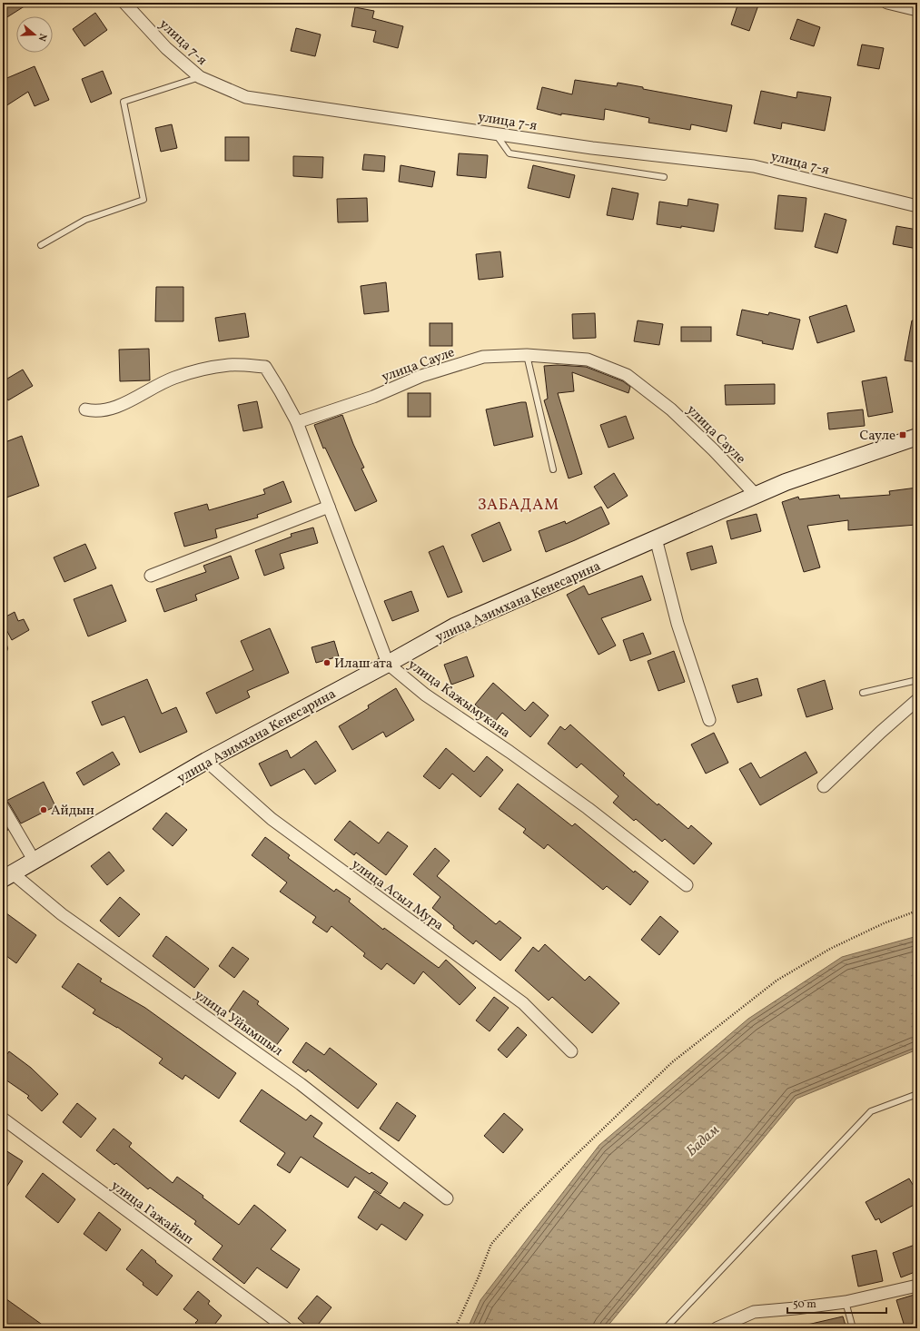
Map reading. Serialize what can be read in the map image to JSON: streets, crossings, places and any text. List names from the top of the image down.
{
  "streets": {
    "street": [
      "улица 7-я",
      "улица Сауле",
      "улица Азимхана Кенесарина",
      "улица Кажымукана",
      "улица Асыл Мура",
      "улица Уйымшыл",
      "улица Гажайып"
    ]
  },
  "crossings": [
    ["улица Сауле", "улица Азимхана Кенесарина"],
    ["улица Сауле", "улица Кажымукана"],
    ["улица Азимхана Кенесарина", "улица Кажымукана"],
    ["улица Азимхана Кенесарина", "улица Асыл Мура"],
    ["улица Азимхана Кенесарина", "улица Уйымшыл"]
  ],
  "districts": ["ЗАБАДАМ"],
  "water": ["Бадам"],
  "places": {
    "transit": ["Сауле"],
    "other": ["Илаш ата", "Айдын"]
  },
  "scale_bar": "50 m",
  "north": "right"
}
